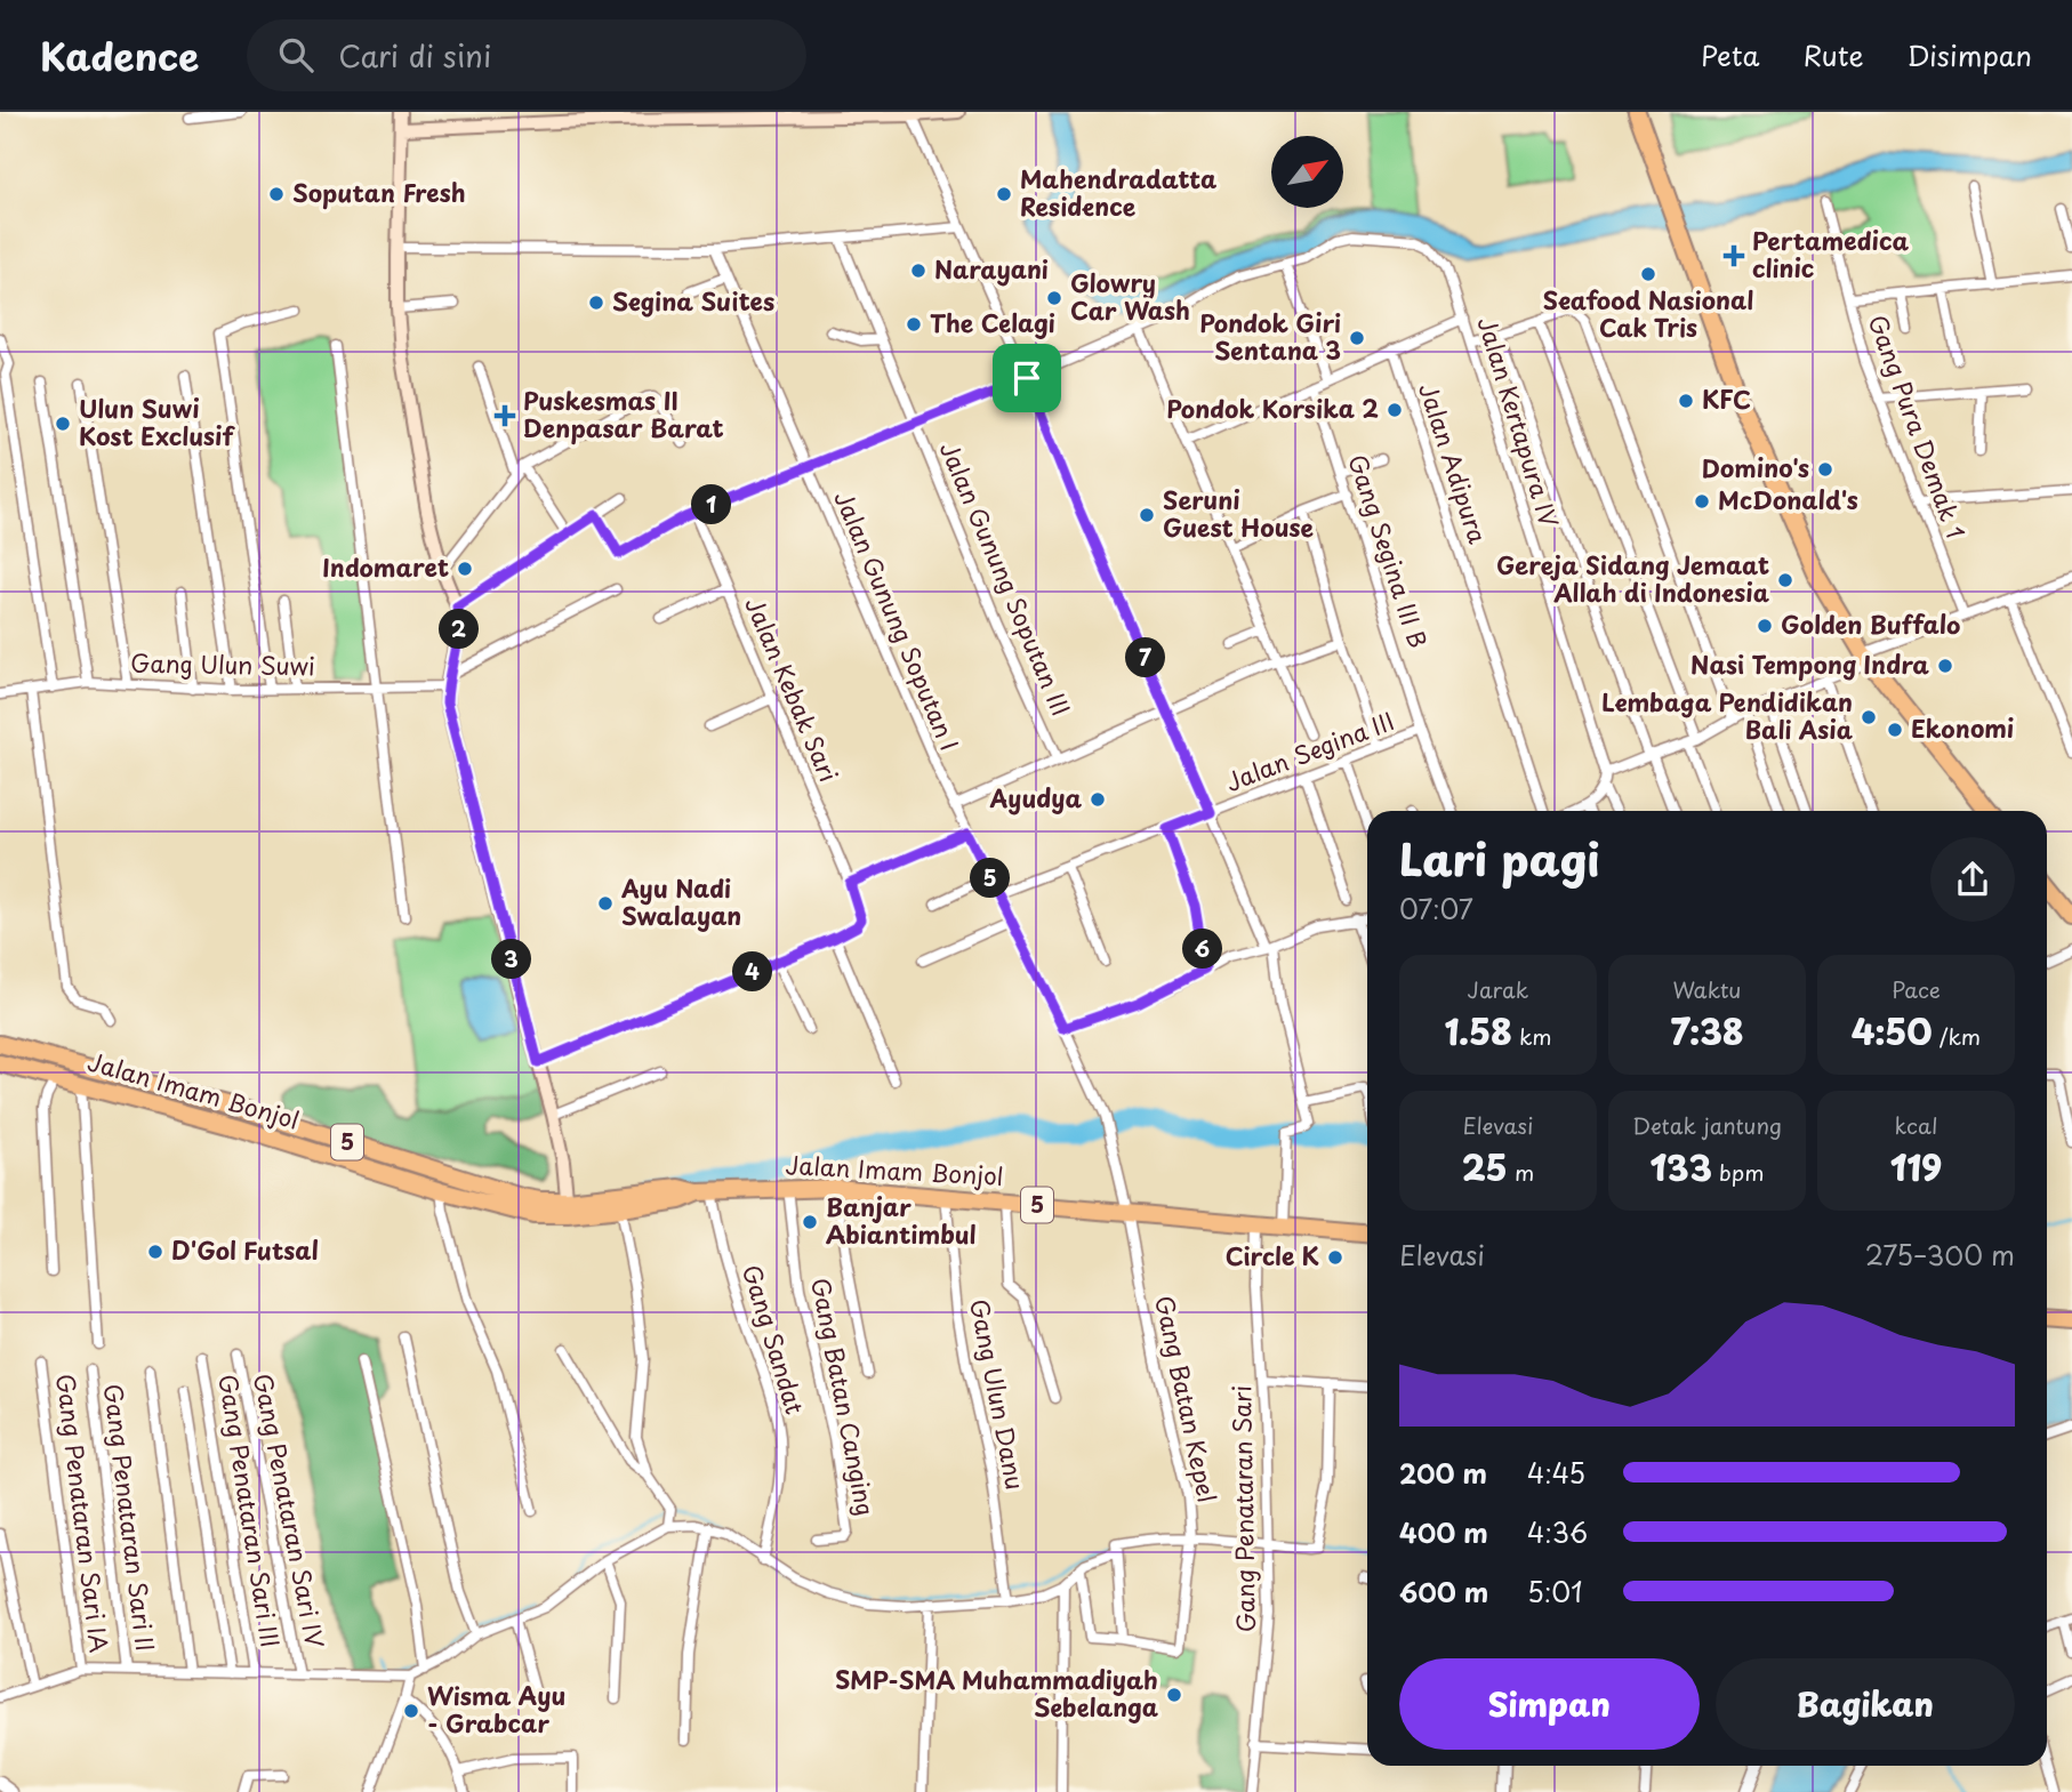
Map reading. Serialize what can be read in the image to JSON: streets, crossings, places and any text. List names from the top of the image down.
{
  "streets": {
    "highway": ["Jalan Imam Bonjol", "5"],
    "street": [
      "Jalan Kertapura IV",
      "Gang Pura Demak 1",
      "Jalan Adipura",
      "Gang Segina III B",
      "Jalan Gunung Soputan III",
      "Jalan Gunung Soputan I",
      "Gang Ulun Suwi",
      "Jalan Kebak Sari",
      "Jalan Segina III",
      "Gang Sandat",
      "Gang Ulun Danu",
      "Gang Batan Canging",
      "Gang Batan Kepel",
      "Gang Penataran Sari",
      "Gang Penataran Sari III",
      "Gang Penataran Sari IV",
      "Gang Penataran Sari IA",
      "Gang Penataran Sari II"
    ]
  },
  "crossings": [
    ["Gang Segina III B", "Jalan Segina III"],
    ["Jalan Imam Bonjol", "Gang Sandat"],
    ["Jalan Imam Bonjol", "Gang Ulun Danu"],
    ["Jalan Imam Bonjol", "Gang Batan Canging"],
    ["Jalan Imam Bonjol", "Gang Batan Kepel"],
    ["Jalan Imam Bonjol", "Gang Penataran Sari"]
  ],
  "places": {
    "other": [
      "Soputan Fresh",
      "Mahendradatta Residence",
      "Narayani",
      "Seafood Nasional Cak Tris",
      "Glowry Car Wash",
      "Segina Suites",
      "The Celagi",
      "Pondok Giri Sentana 3",
      "KFC",
      "Pondok Korsika 2",
      "Ulun Suwi Kost Exclusif",
      "Domino's",
      "McDonald's",
      "Seruni Guest House",
      "Indomaret",
      "Gereja Sidang Jemaat Allah di Indonesia",
      "Golden Buffalo",
      "Nasi Tempong Indra",
      "Lembaga Pendidikan Bali Asia",
      "Ekonomi",
      "Ayudya",
      "Ayu Nadi Swalayan",
      "Banjar Abiantimbul",
      "D'Gol Futsal",
      "Circle K",
      "SMP-SMA Muhammadiyah Sebelanga",
      "Wisma Ayu - Grabcar"
    ],
    "health": ["Pertamedica clinic", "Puskesmas II Denpasar Barat"]
  },
  "north": "top right",
  "page": {
    "header": "Kadence",
    "search": "Cari di sini",
    "nav": ["Peta", "Rute", "Disimpan"],
    "pins": [
      "1",
      "2",
      "7",
      "5",
      "6",
      "3",
      "4"
    ],
    "heading": ["Lari pagi", "07:07"],
    "stats": [
      ["Jarak", "1.58 km"],
      ["Waktu", "7:38"],
      ["Pace", "4:50 /km"],
      ["Elevasi", "25 m"],
      ["Detak jantung", "133 bpm"],
      ["kcal", "119"]
    ],
    "chart": ["Elevasi", "275–300 m"],
    "list": [
      {
        "name": "200 m",
        "note": "4:45"
      },
      {
        "name": "400 m",
        "note": "4:36"
      },
      {
        "name": "600 m",
        "note": "5:01"
      }
    ],
    "buttons": ["Simpan", "Bagikan"]
  }
}
